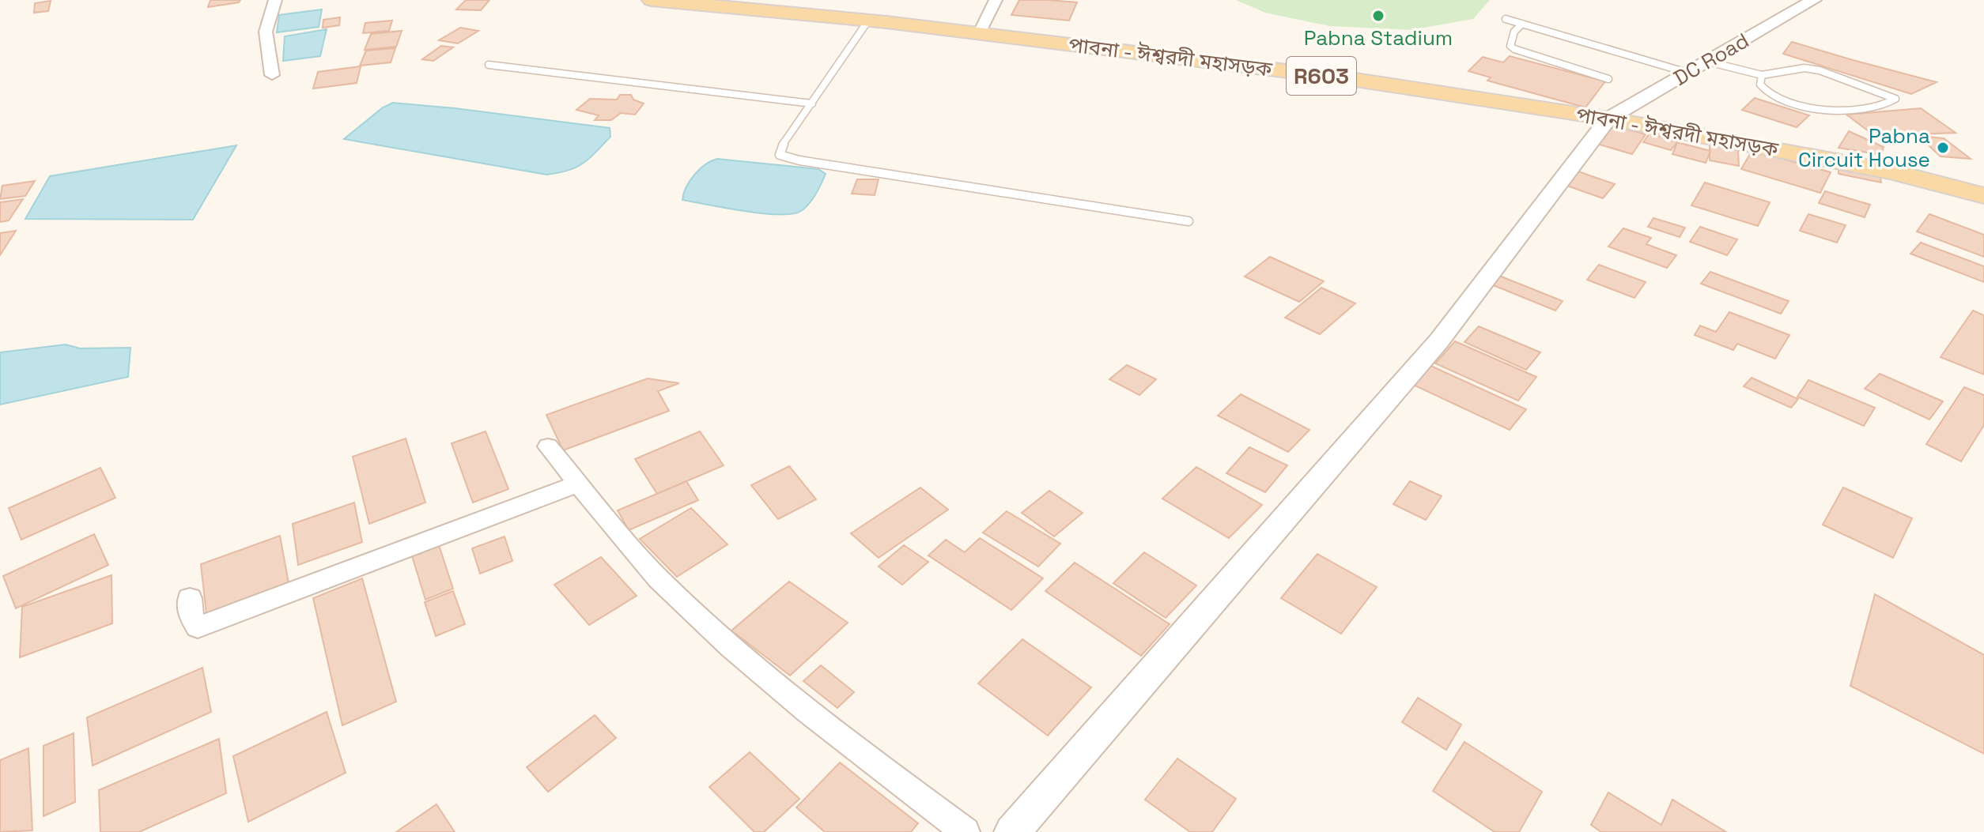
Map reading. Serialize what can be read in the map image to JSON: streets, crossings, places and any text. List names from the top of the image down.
{
  "streets": {
    "main road": ["পাবনা - ঈশ্বরদী মহাসড়ক", "R603"],
    "street": ["DC Road"]
  },
  "crossings": [
    ["পাবনা - ঈশ্বরদী মহাসড়ক", "DC Road"]
  ],
  "places": ["Pabna Stadium", "Pabna Circuit House"]
}
